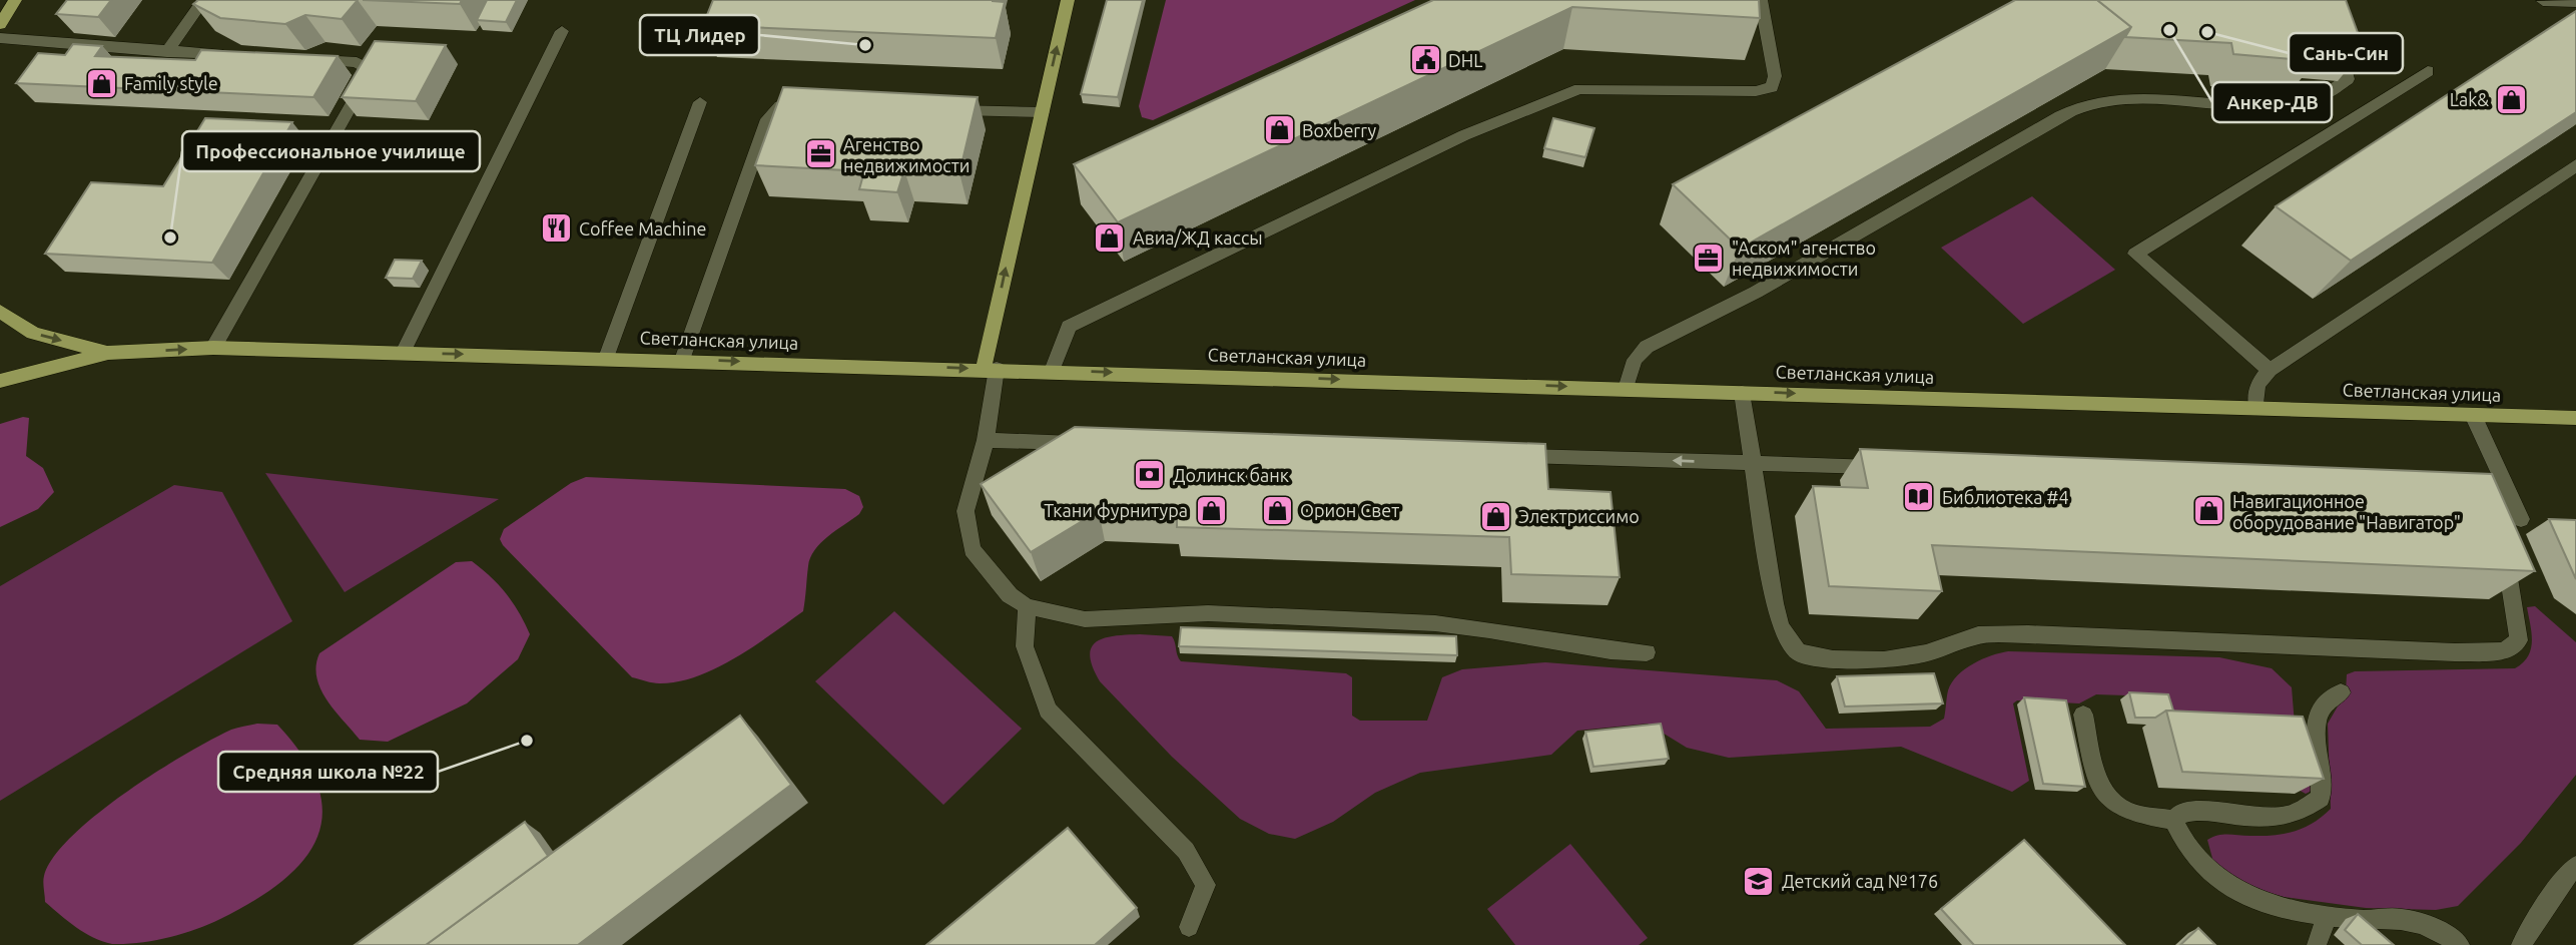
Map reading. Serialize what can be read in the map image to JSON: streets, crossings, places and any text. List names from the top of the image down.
{
  "streets": {
    "main road": ["Светланская улица"]
  },
  "one_way": ["Светланская улица"],
  "places": {
    "other": [
      "Анкер-ДВ",
      "Сань-Син",
      "ТЦ Лидер",
      "Профессиональное училище",
      "Средняя школа №22"
    ],
    "public building": ["DHL"],
    "shop": [
      "Family style",
      "Lak&",
      "Boxberry",
      "Авиа/ЖД кассы",
      "Ткани фурнитура",
      "Орион Свет",
      "Навигационное оборудование \"Навигатор\"",
      "Электриссимо"
    ],
    "office": ["Агенство недвижимости", "\"Аском\" агенство недвижимости"],
    "restaurant": ["Coffee Machine"],
    "bank": ["Долинск банк"],
    "library": ["Библиотека #4"],
    "school or university": ["Детский сад №176"]
  }
}
